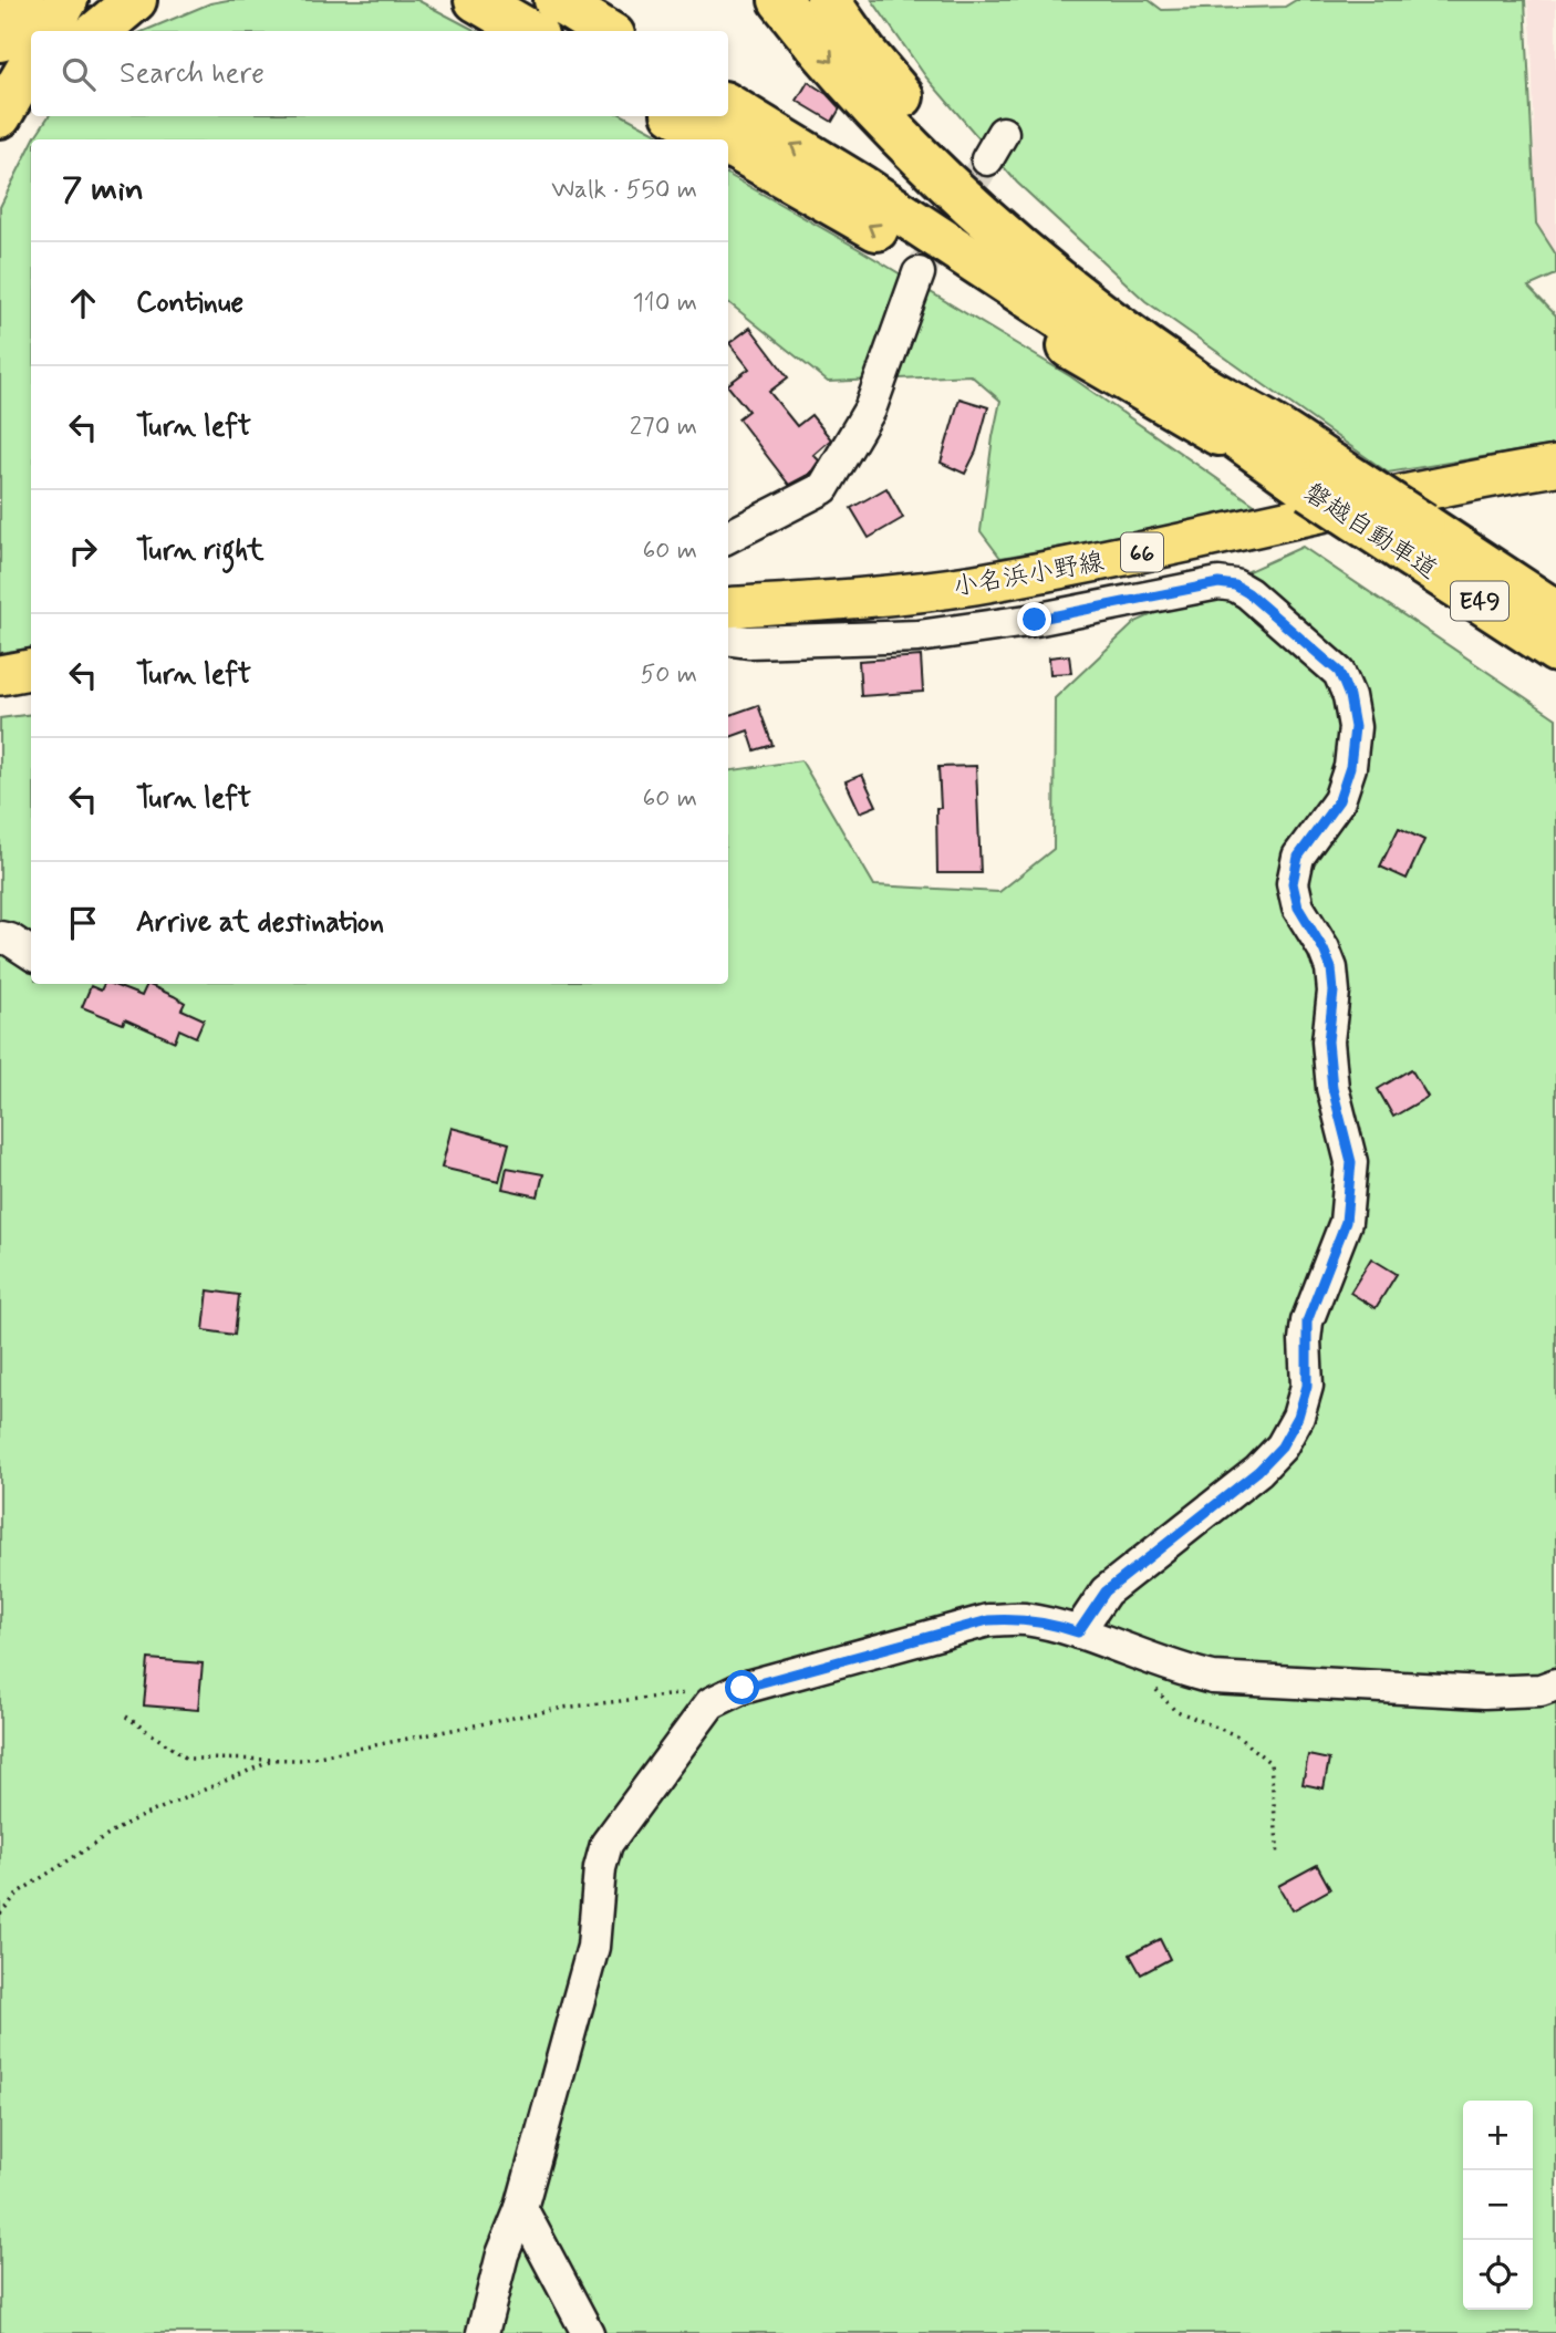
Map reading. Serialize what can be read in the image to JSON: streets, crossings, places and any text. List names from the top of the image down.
{
  "streets": {
    "highway": ["磐越自動車道", "E49"],
    "main road": ["66", "小名浜小野線"]
  },
  "page": {
    "search": "Search here",
    "heading": ["7 min", "Walk · 550 m"],
    "list": [
      ["Continue", "110 m"],
      ["Turn left", "270 m"],
      ["Turn right", "60 m"],
      ["Turn left", "50 m"],
      ["Turn left", "60 m"],
      "Arrive at destination"
    ],
    "map_buttons": ["+", "−"]
  }
}
